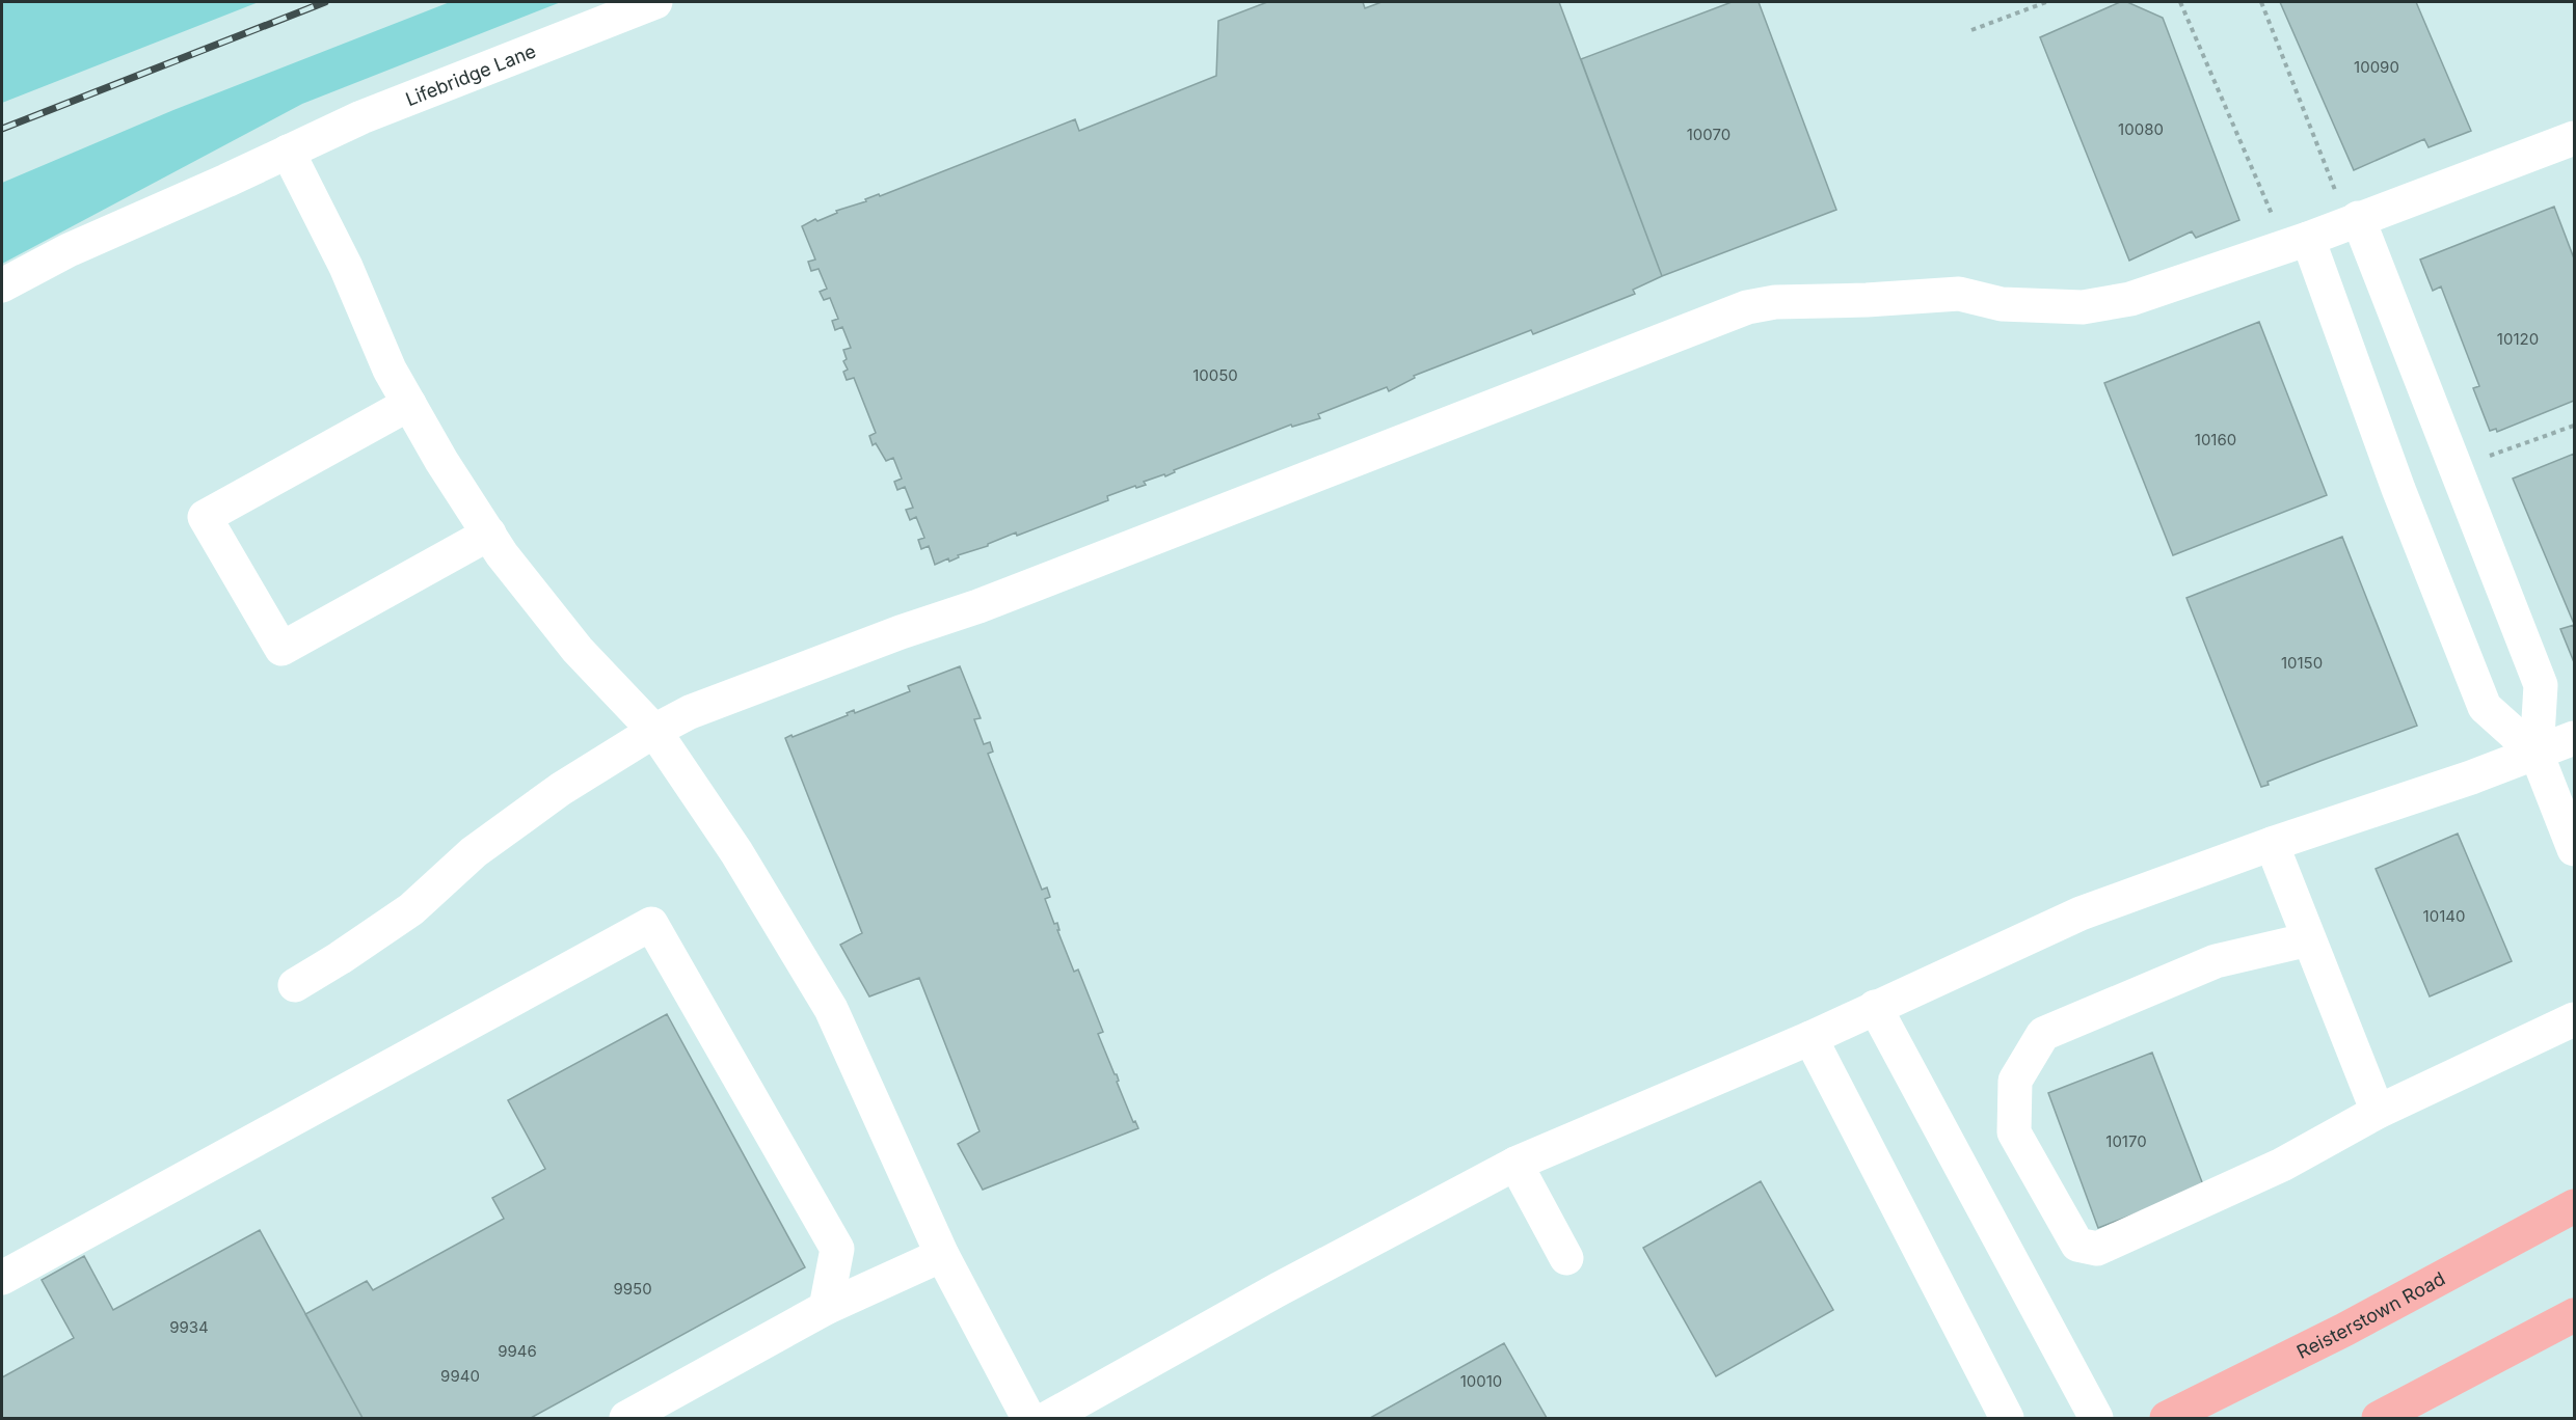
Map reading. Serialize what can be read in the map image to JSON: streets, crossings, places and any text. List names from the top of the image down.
{
  "streets": {
    "main road": ["Reisterstown Road"],
    "street": ["Lifebridge Lane"]
  },
  "house_numbers": [
    "10090",
    "10080",
    "10070",
    "10120",
    "10050",
    "10160",
    "10150",
    "10140",
    "10170",
    "9950",
    "9934",
    "9946",
    "9940",
    "10010"
  ]
}
